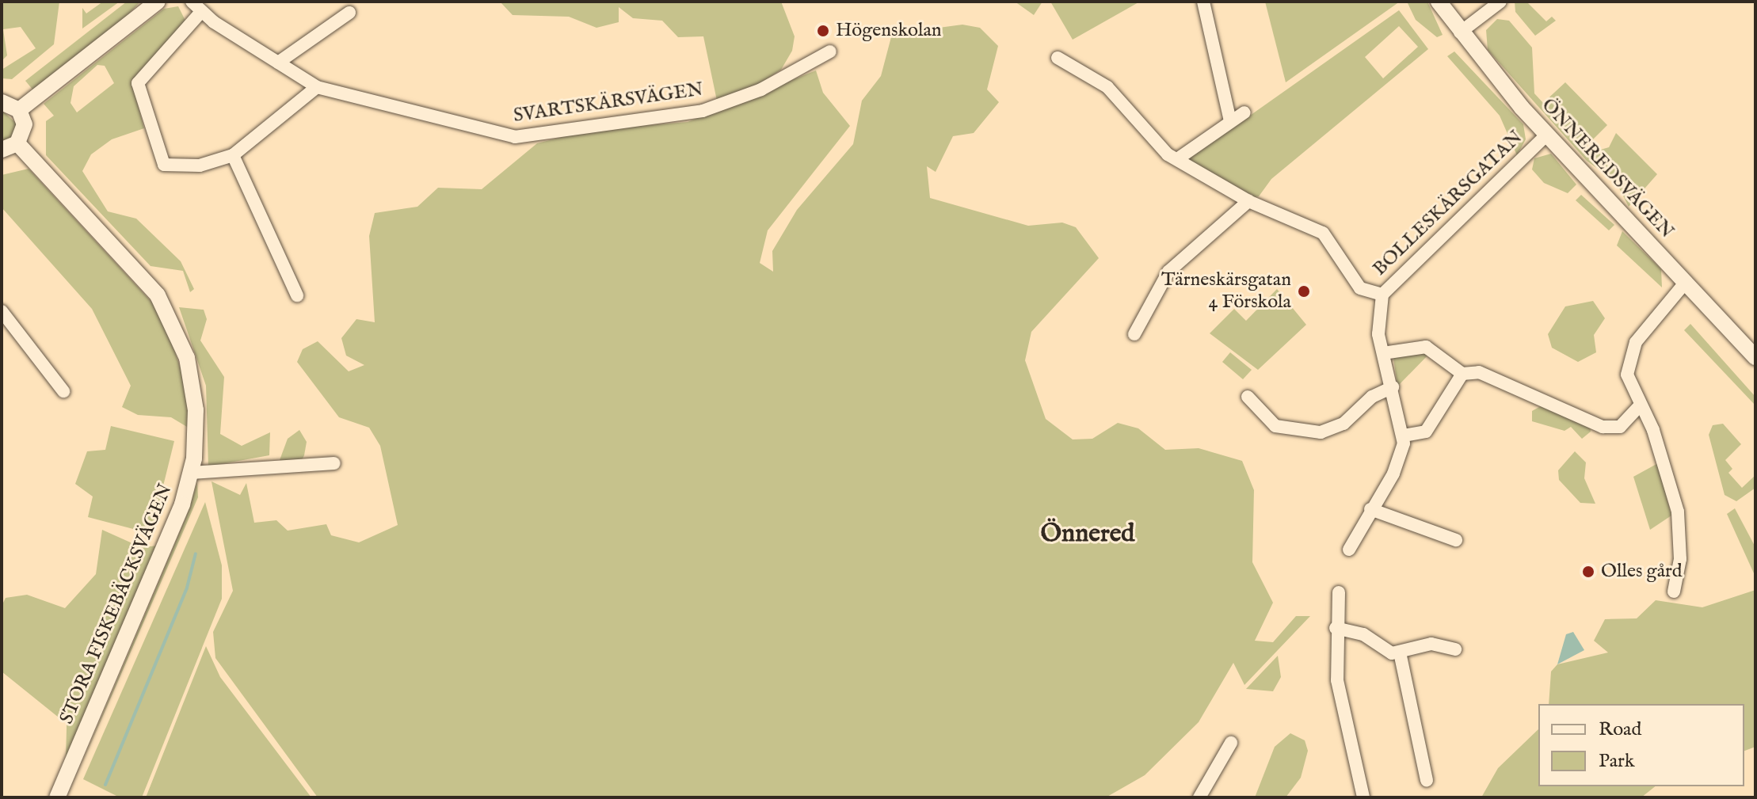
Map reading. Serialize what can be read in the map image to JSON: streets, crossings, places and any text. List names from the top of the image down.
{
  "streets": {
    "street": [
      "SVARTSKÄRSVÄGEN",
      "ÖNNEREDSVÄGEN",
      "BOLLESKÄRSGATAN",
      "STORA FISKEBÄCKSVÄGEN"
    ]
  },
  "crossings": [
    ["ÖNNEREDSVÄGEN", "BOLLESKÄRSGATAN"]
  ],
  "districts": ["Önnered"],
  "places": ["Högenskolan", "Tärneskärsgatan 4 Förskola", "Olles gård"],
  "legend": ["Road", "Park"]
}
